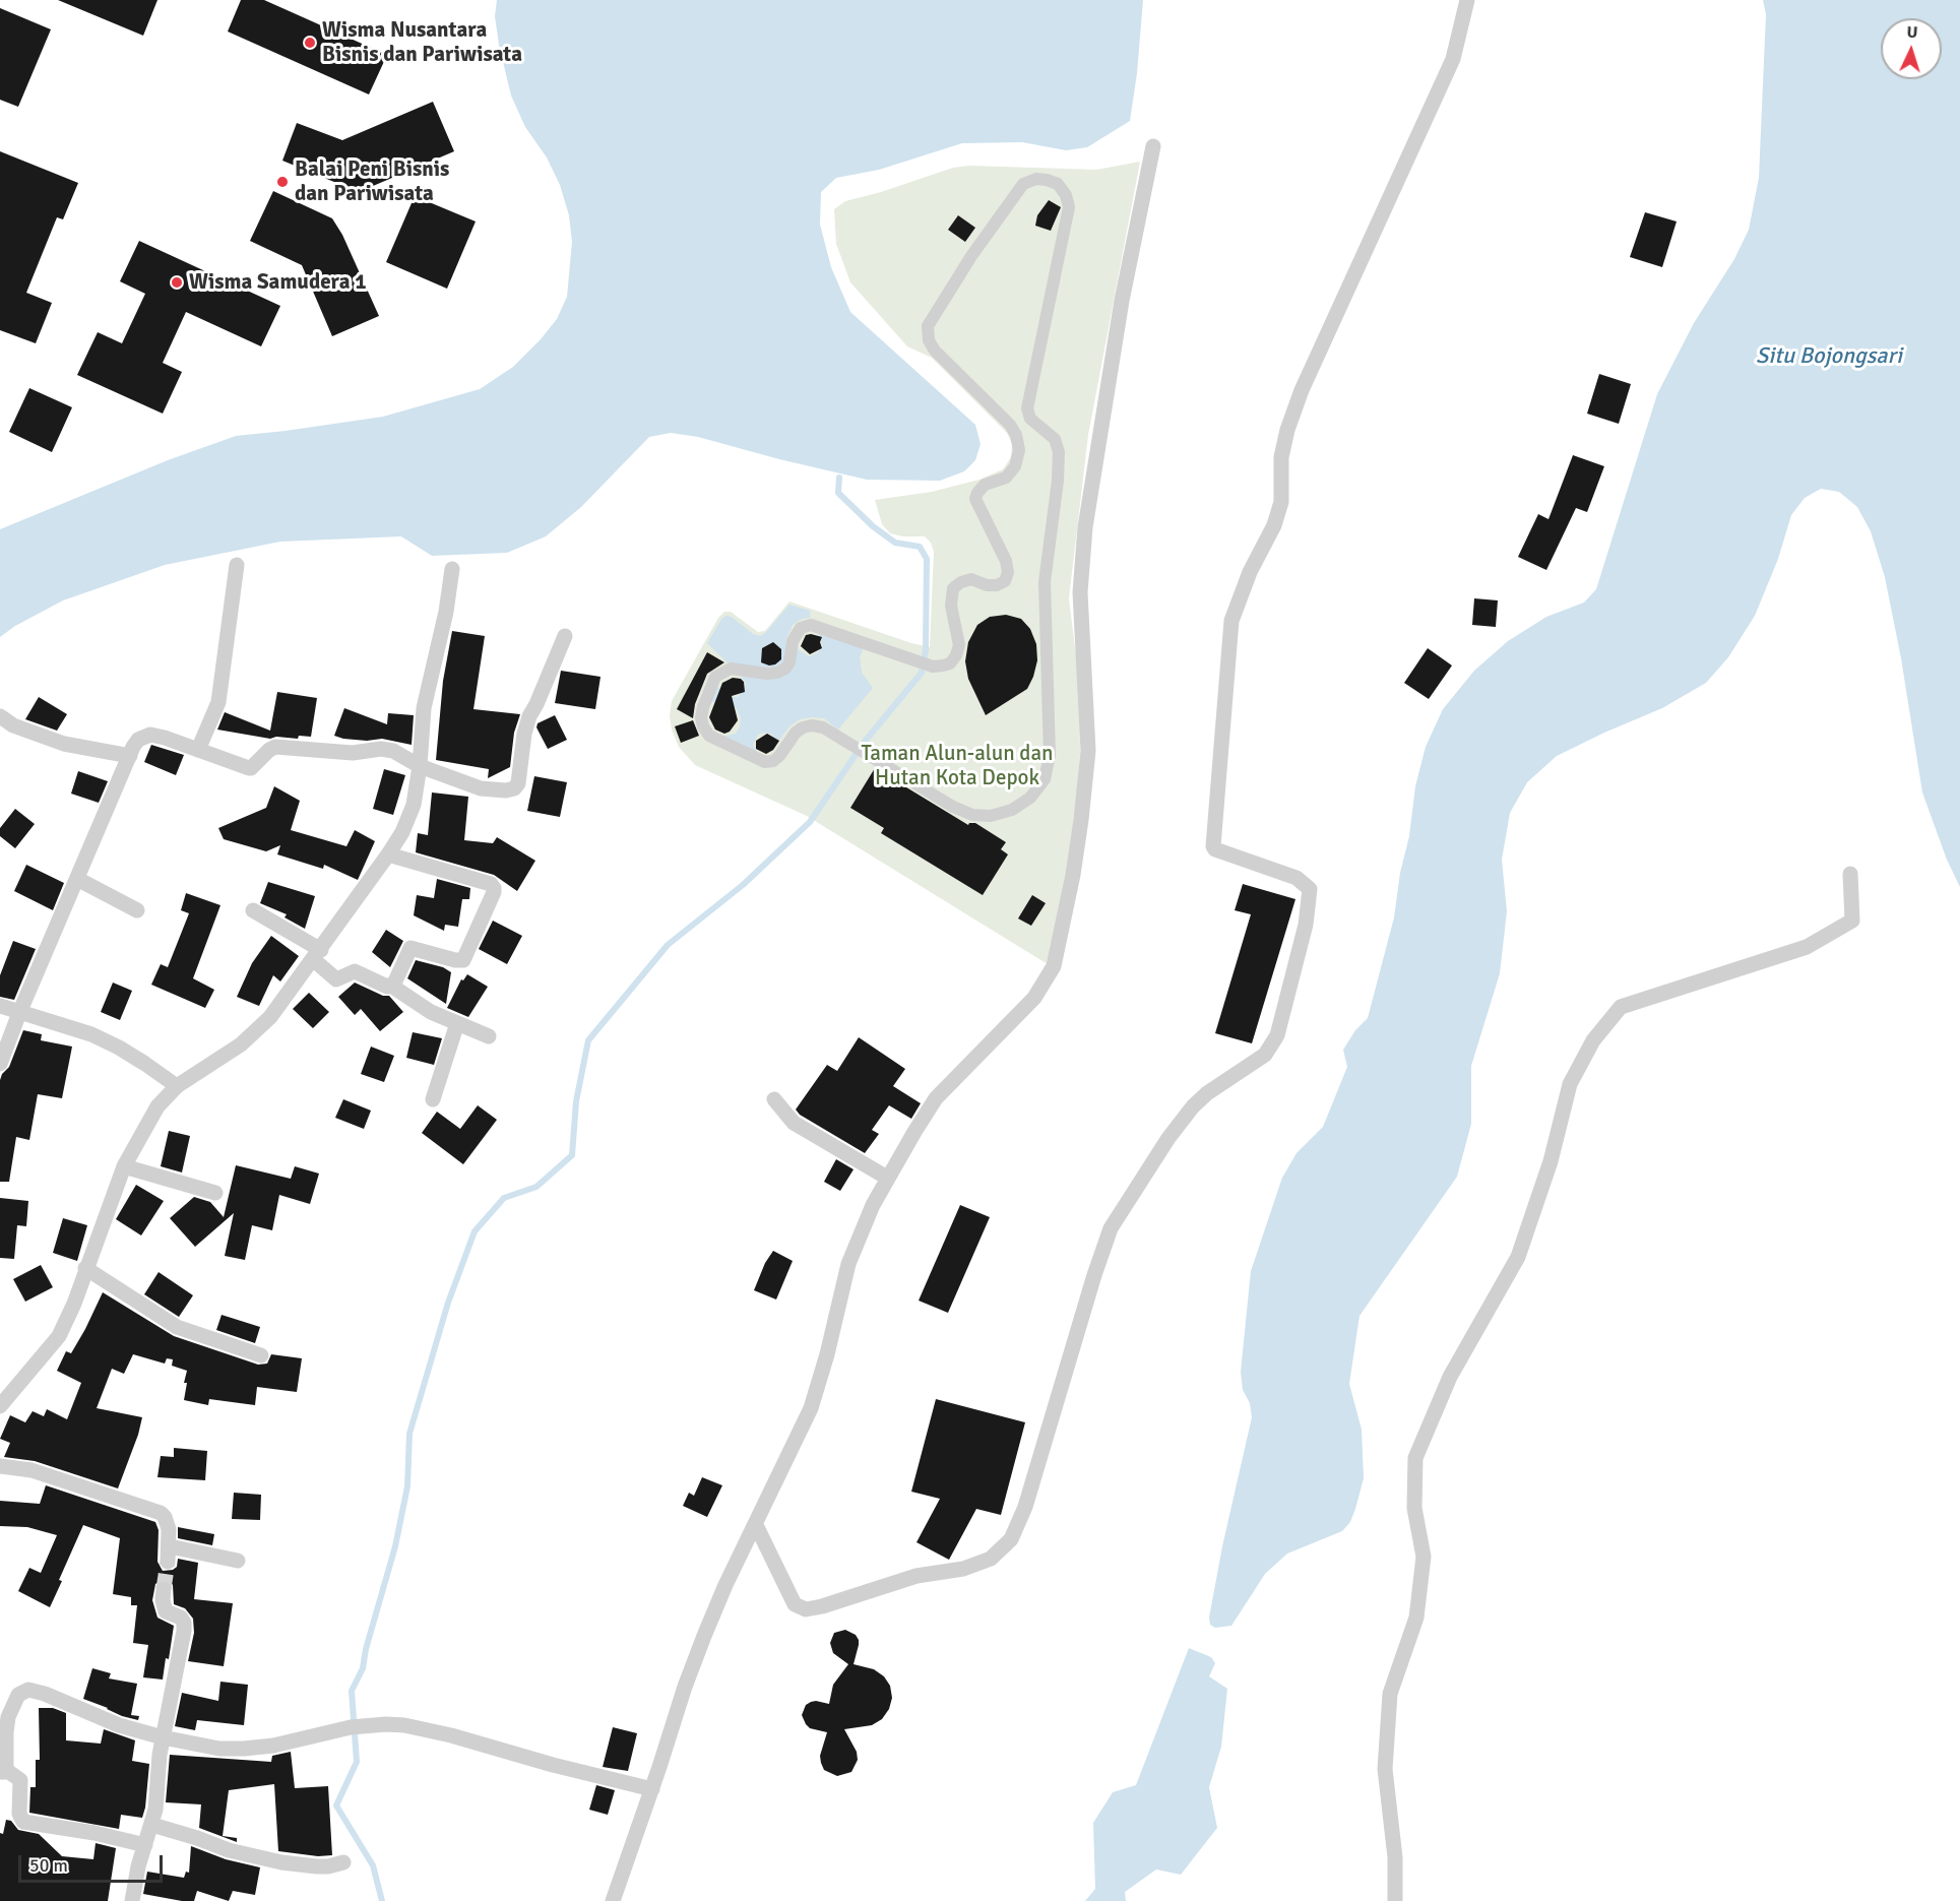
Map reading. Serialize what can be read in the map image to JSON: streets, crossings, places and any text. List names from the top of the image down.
{
  "water": ["Situ Bojongsari"],
  "parks": ["Taman Alun-alun dan Hutan Kota Depok"],
  "places": ["Wisma Nusantara Bisnis dan Pariwisata", "Balai Peni Bisnis dan Pariwisata", "Wisma Samudera 1"],
  "scale_bar": "50 m",
  "north": "top"
}
